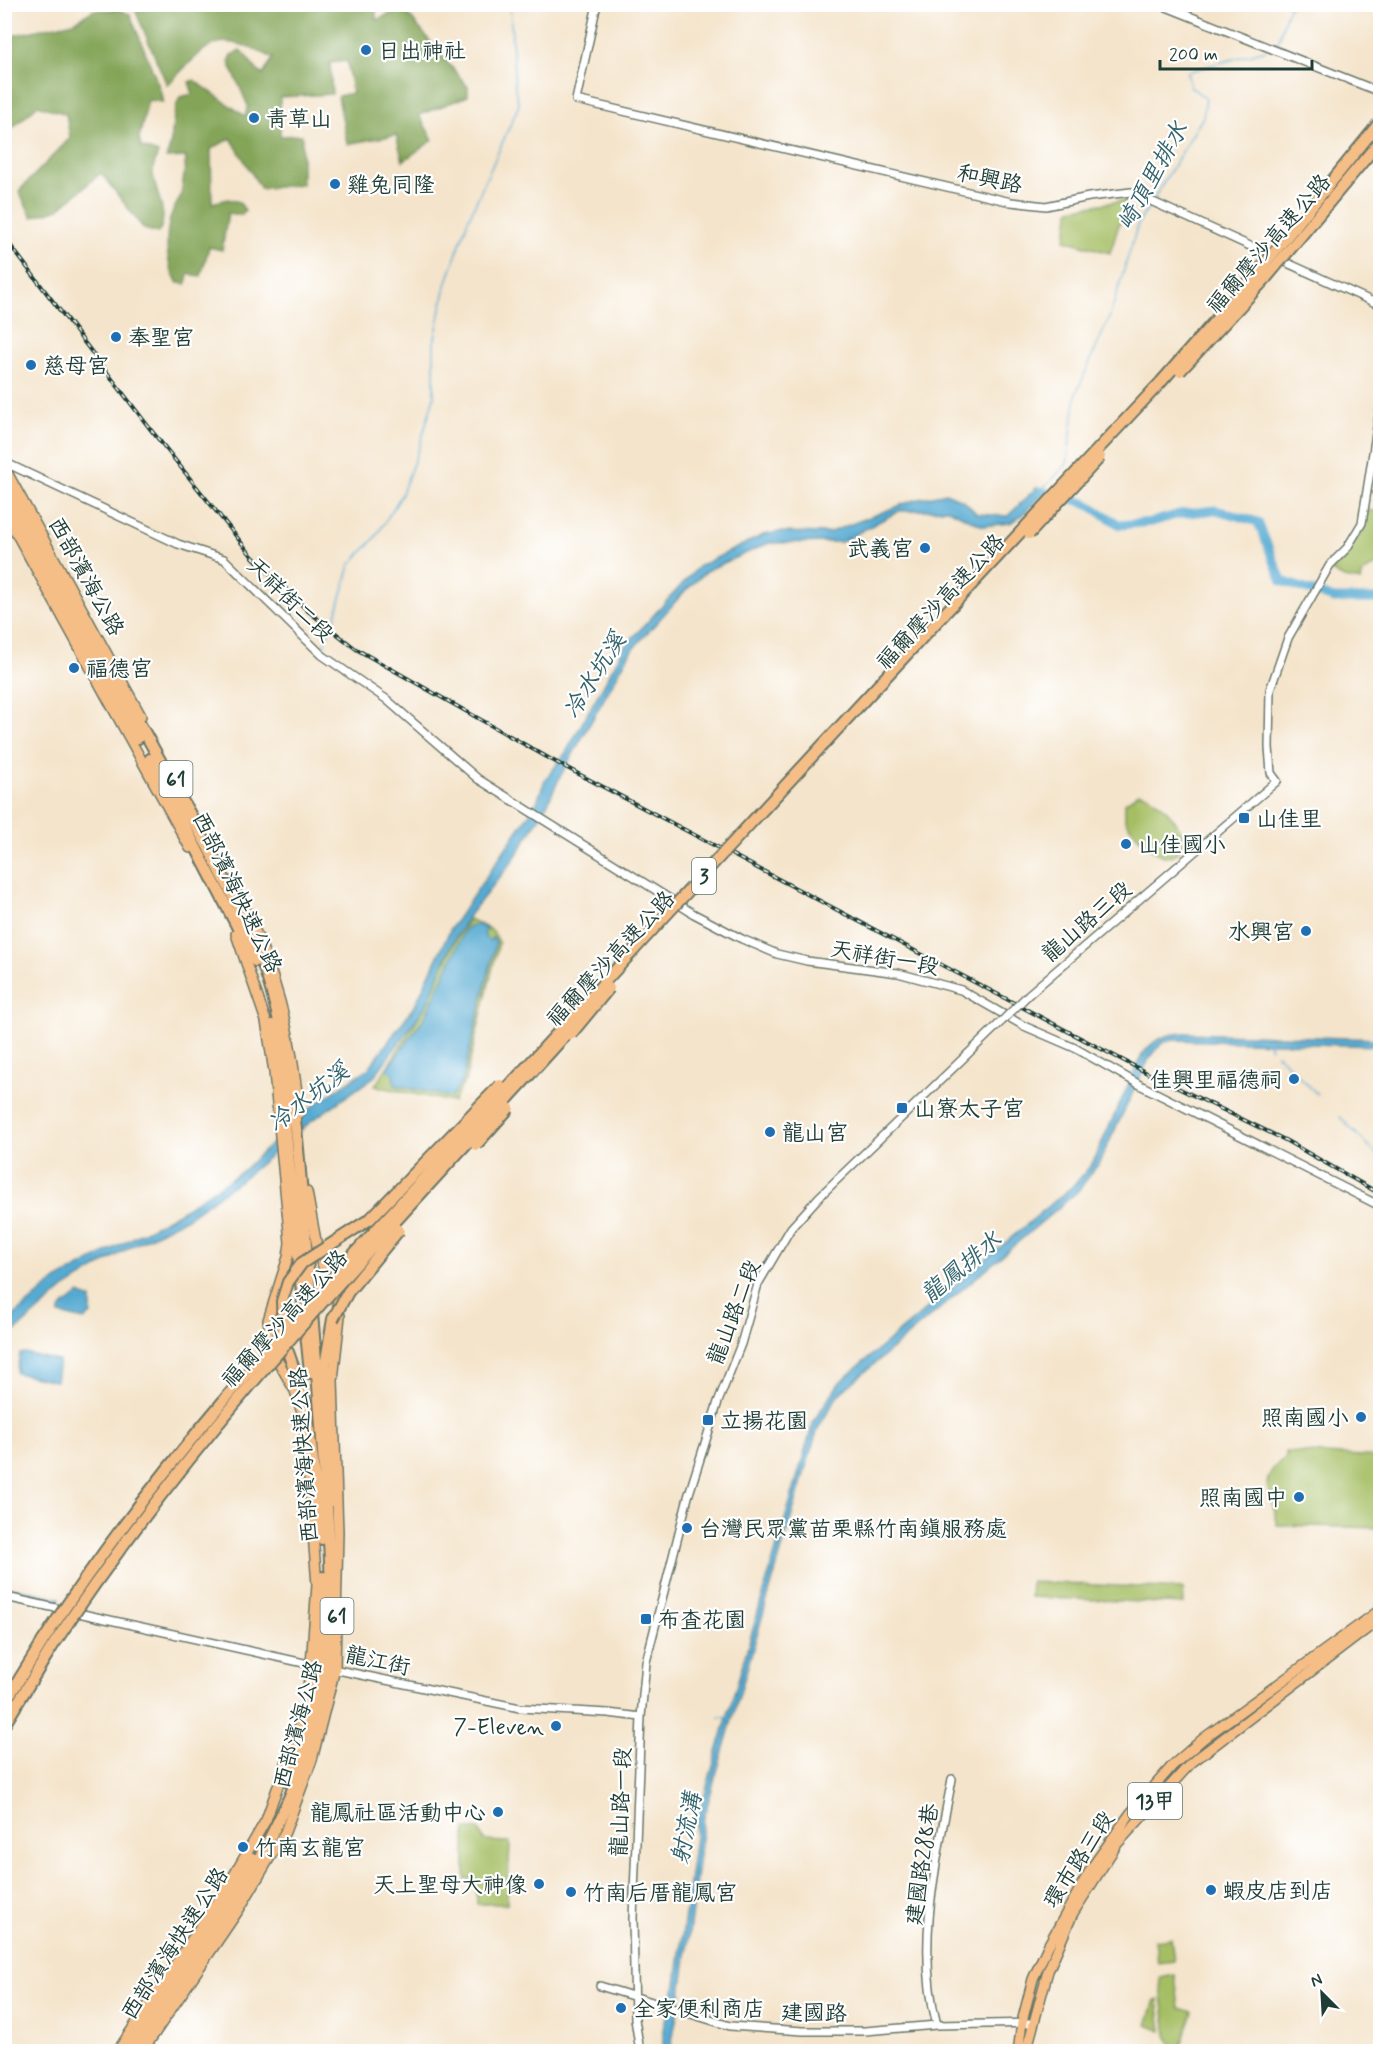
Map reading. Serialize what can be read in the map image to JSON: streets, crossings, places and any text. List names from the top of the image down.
{
  "streets": {
    "highway": [
      "福爾摩沙高速公路",
      "61",
      "3",
      "西部濱海快速公路"
    ],
    "main road": ["西部濱海公路", "13甲", "環市路三段"],
    "street": [
      "和興路",
      "天祥街二段",
      "龍山路三段",
      "天祥街一段",
      "龍山路二段",
      "龍江街",
      "龍山路一段",
      "建國路288巷",
      "建國路"
    ]
  },
  "crossings": [
    ["西部濱海公路", "天祥街二段"],
    ["西部濱海公路", "西部濱海快速公路"],
    ["西部濱海公路", "龍江街"],
    ["天祥街二段", "天祥街一段"],
    ["西部濱海快速公路", "龍江街"],
    ["龍山路三段", "龍山路二段"],
    ["龍山路二段", "龍山路一段"],
    ["龍江街", "龍山路一段"],
    ["13甲", "環市路三段"],
    ["龍山路一段", "建國路"],
    ["環市路三段", "建國路"],
    ["建國路288巷", "建國路"]
  ],
  "water": [
    "崎頂里排水",
    "冷水坑溪",
    "龍鳳排水",
    "射流溝"
  ],
  "places": {
    "other": [
      "日出神社",
      "青草山",
      "雞兔同隆",
      "奉聖宮",
      "慈母宮",
      "武義宮",
      "福德宮",
      "山佳國小",
      "水興宮",
      "佳興里福德祠",
      "龍山宮",
      "照南國小",
      "照南國中",
      "台灣民眾黨苗栗縣竹南鎮服務處",
      "7-Eleven",
      "龍鳳社區活動中心",
      "竹南玄龍宮",
      "天上聖母大神像",
      "蝦皮店到店",
      "竹南后厝龍鳳宮",
      "全家便利商店"
    ],
    "transit": [
      "山佳里",
      "山寮太子宮",
      "立揚花園",
      "布查花園"
    ]
  },
  "scale_bar": "200 m",
  "north": "top left"
}
